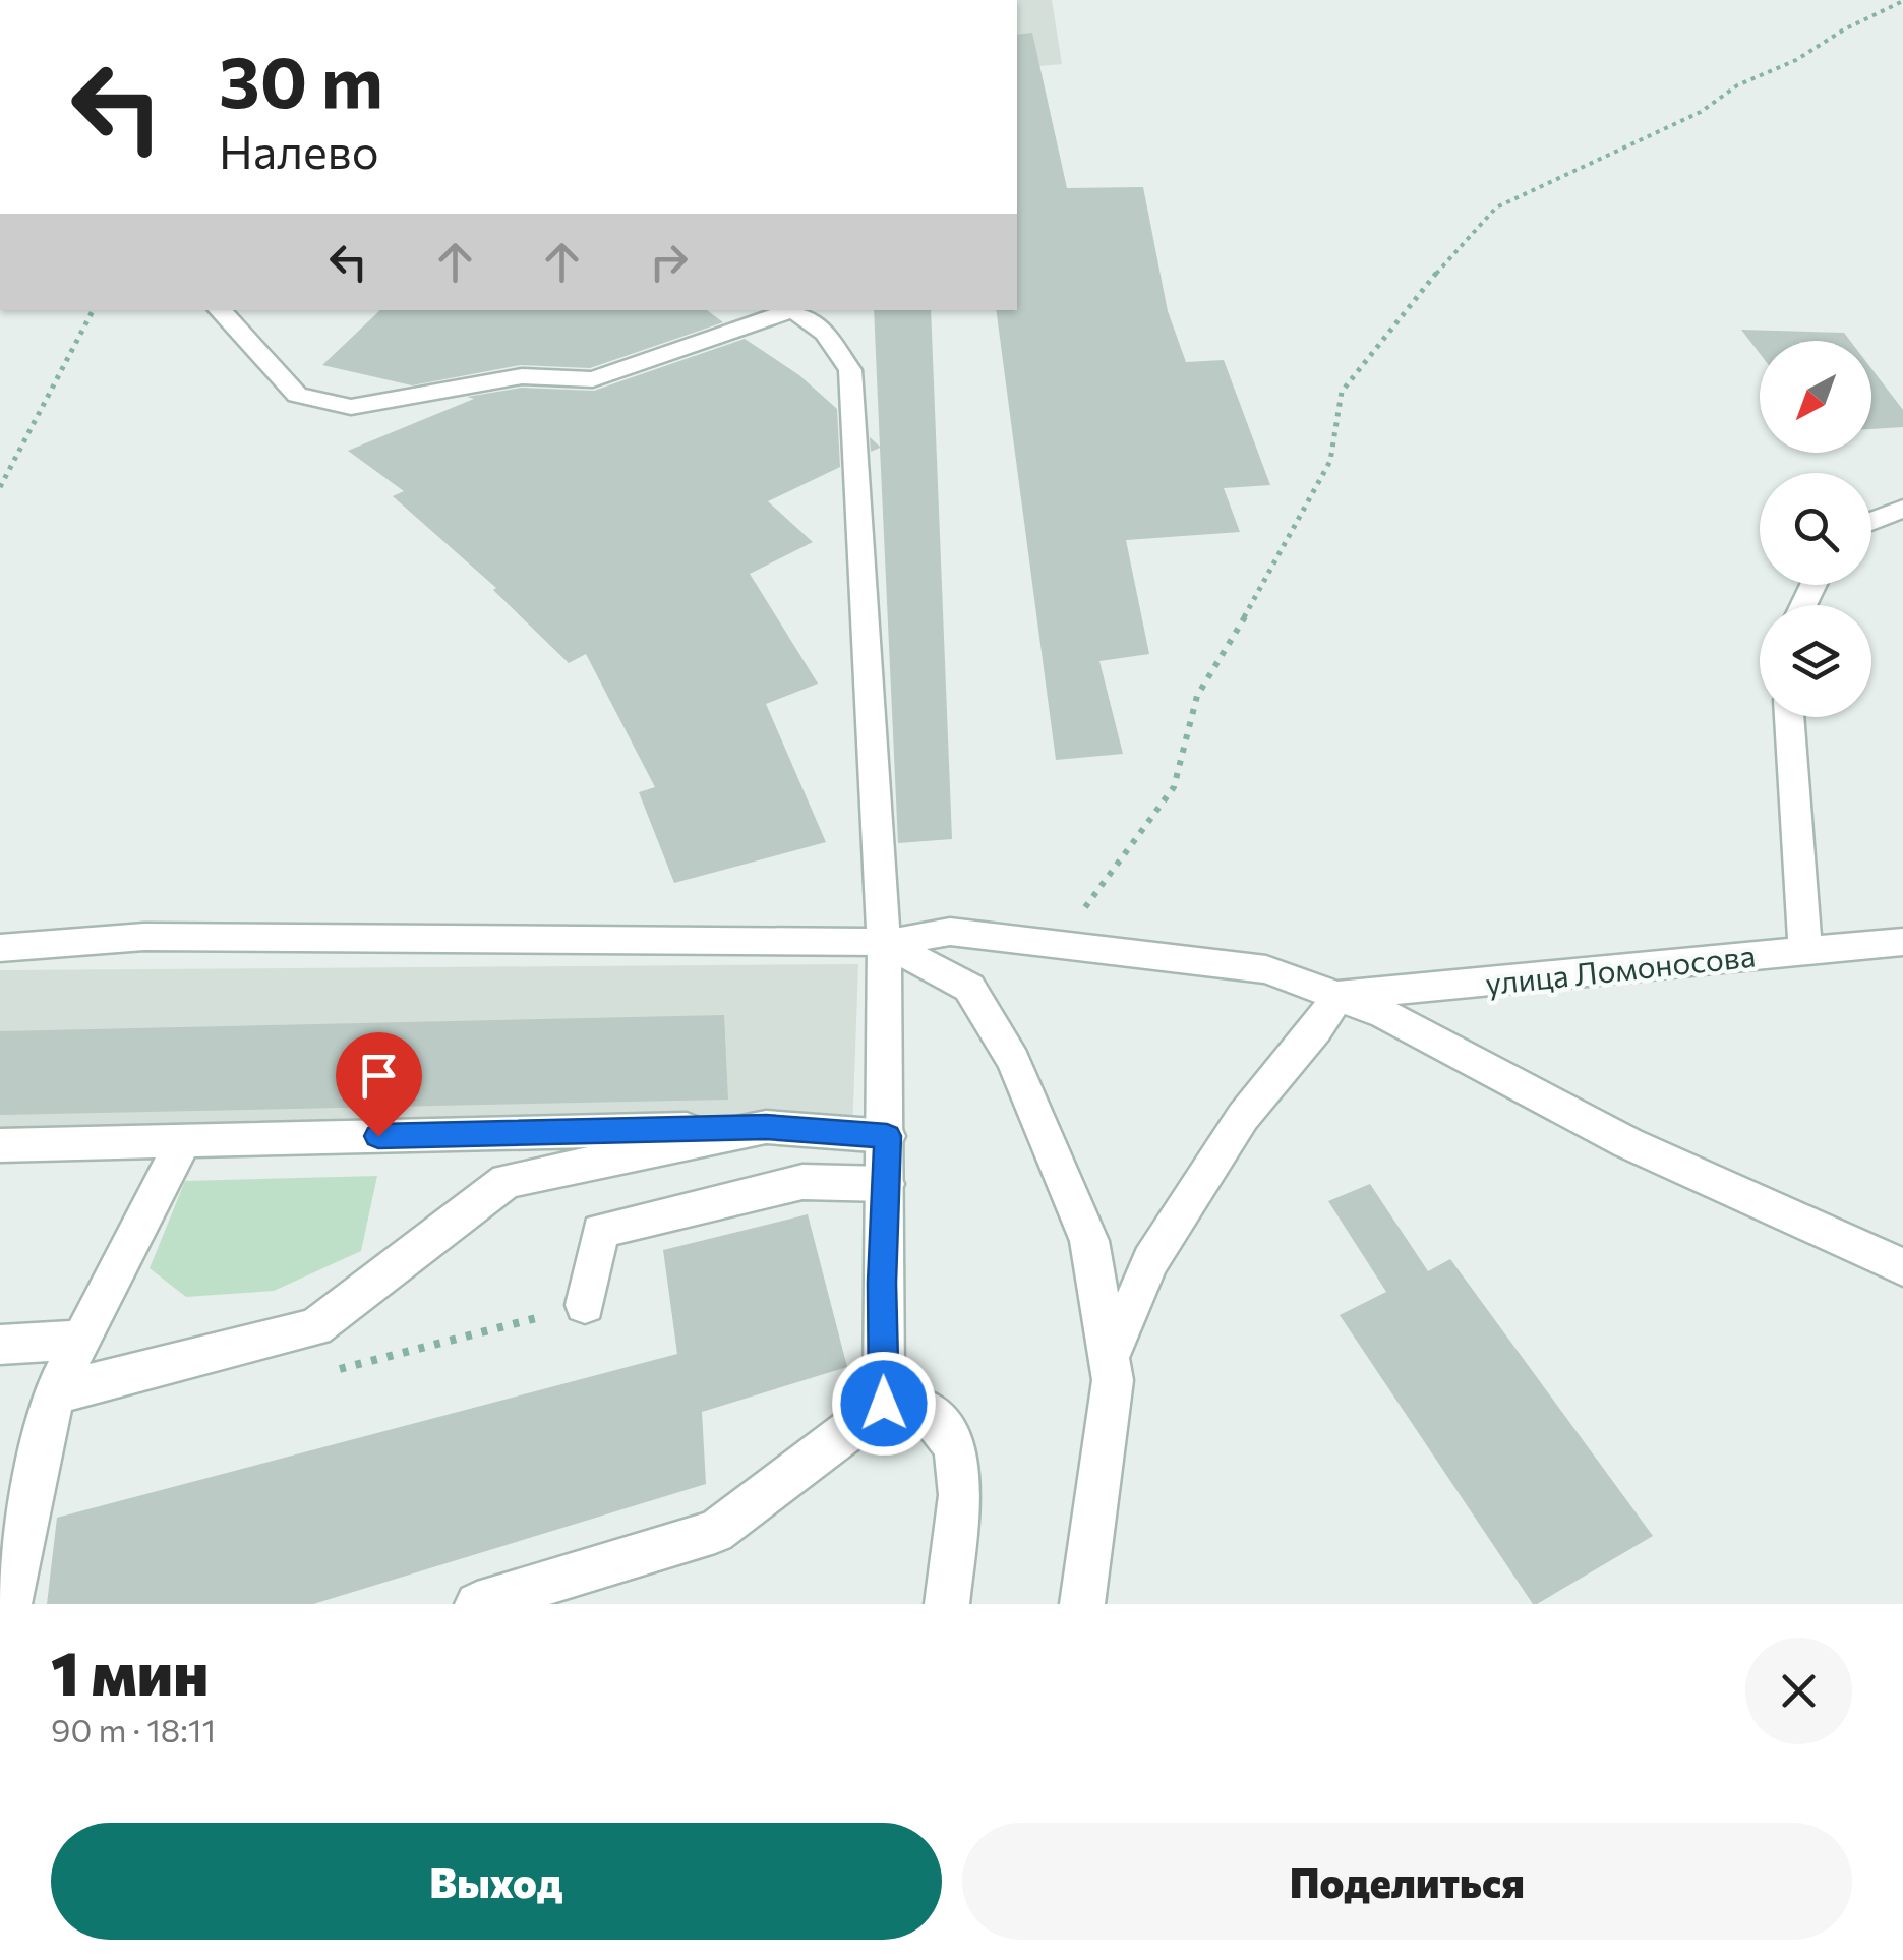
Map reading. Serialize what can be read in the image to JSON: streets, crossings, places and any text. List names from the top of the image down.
{
  "streets": {
    "street": ["улица Ломоносова"]
  },
  "north": "bottom left",
  "page": {
    "turn": ["30 m", "Налево"],
    "heading": ["1 мин", "90 m · 18:11"],
    "buttons": ["Выход", "Поделиться"]
  }
}
